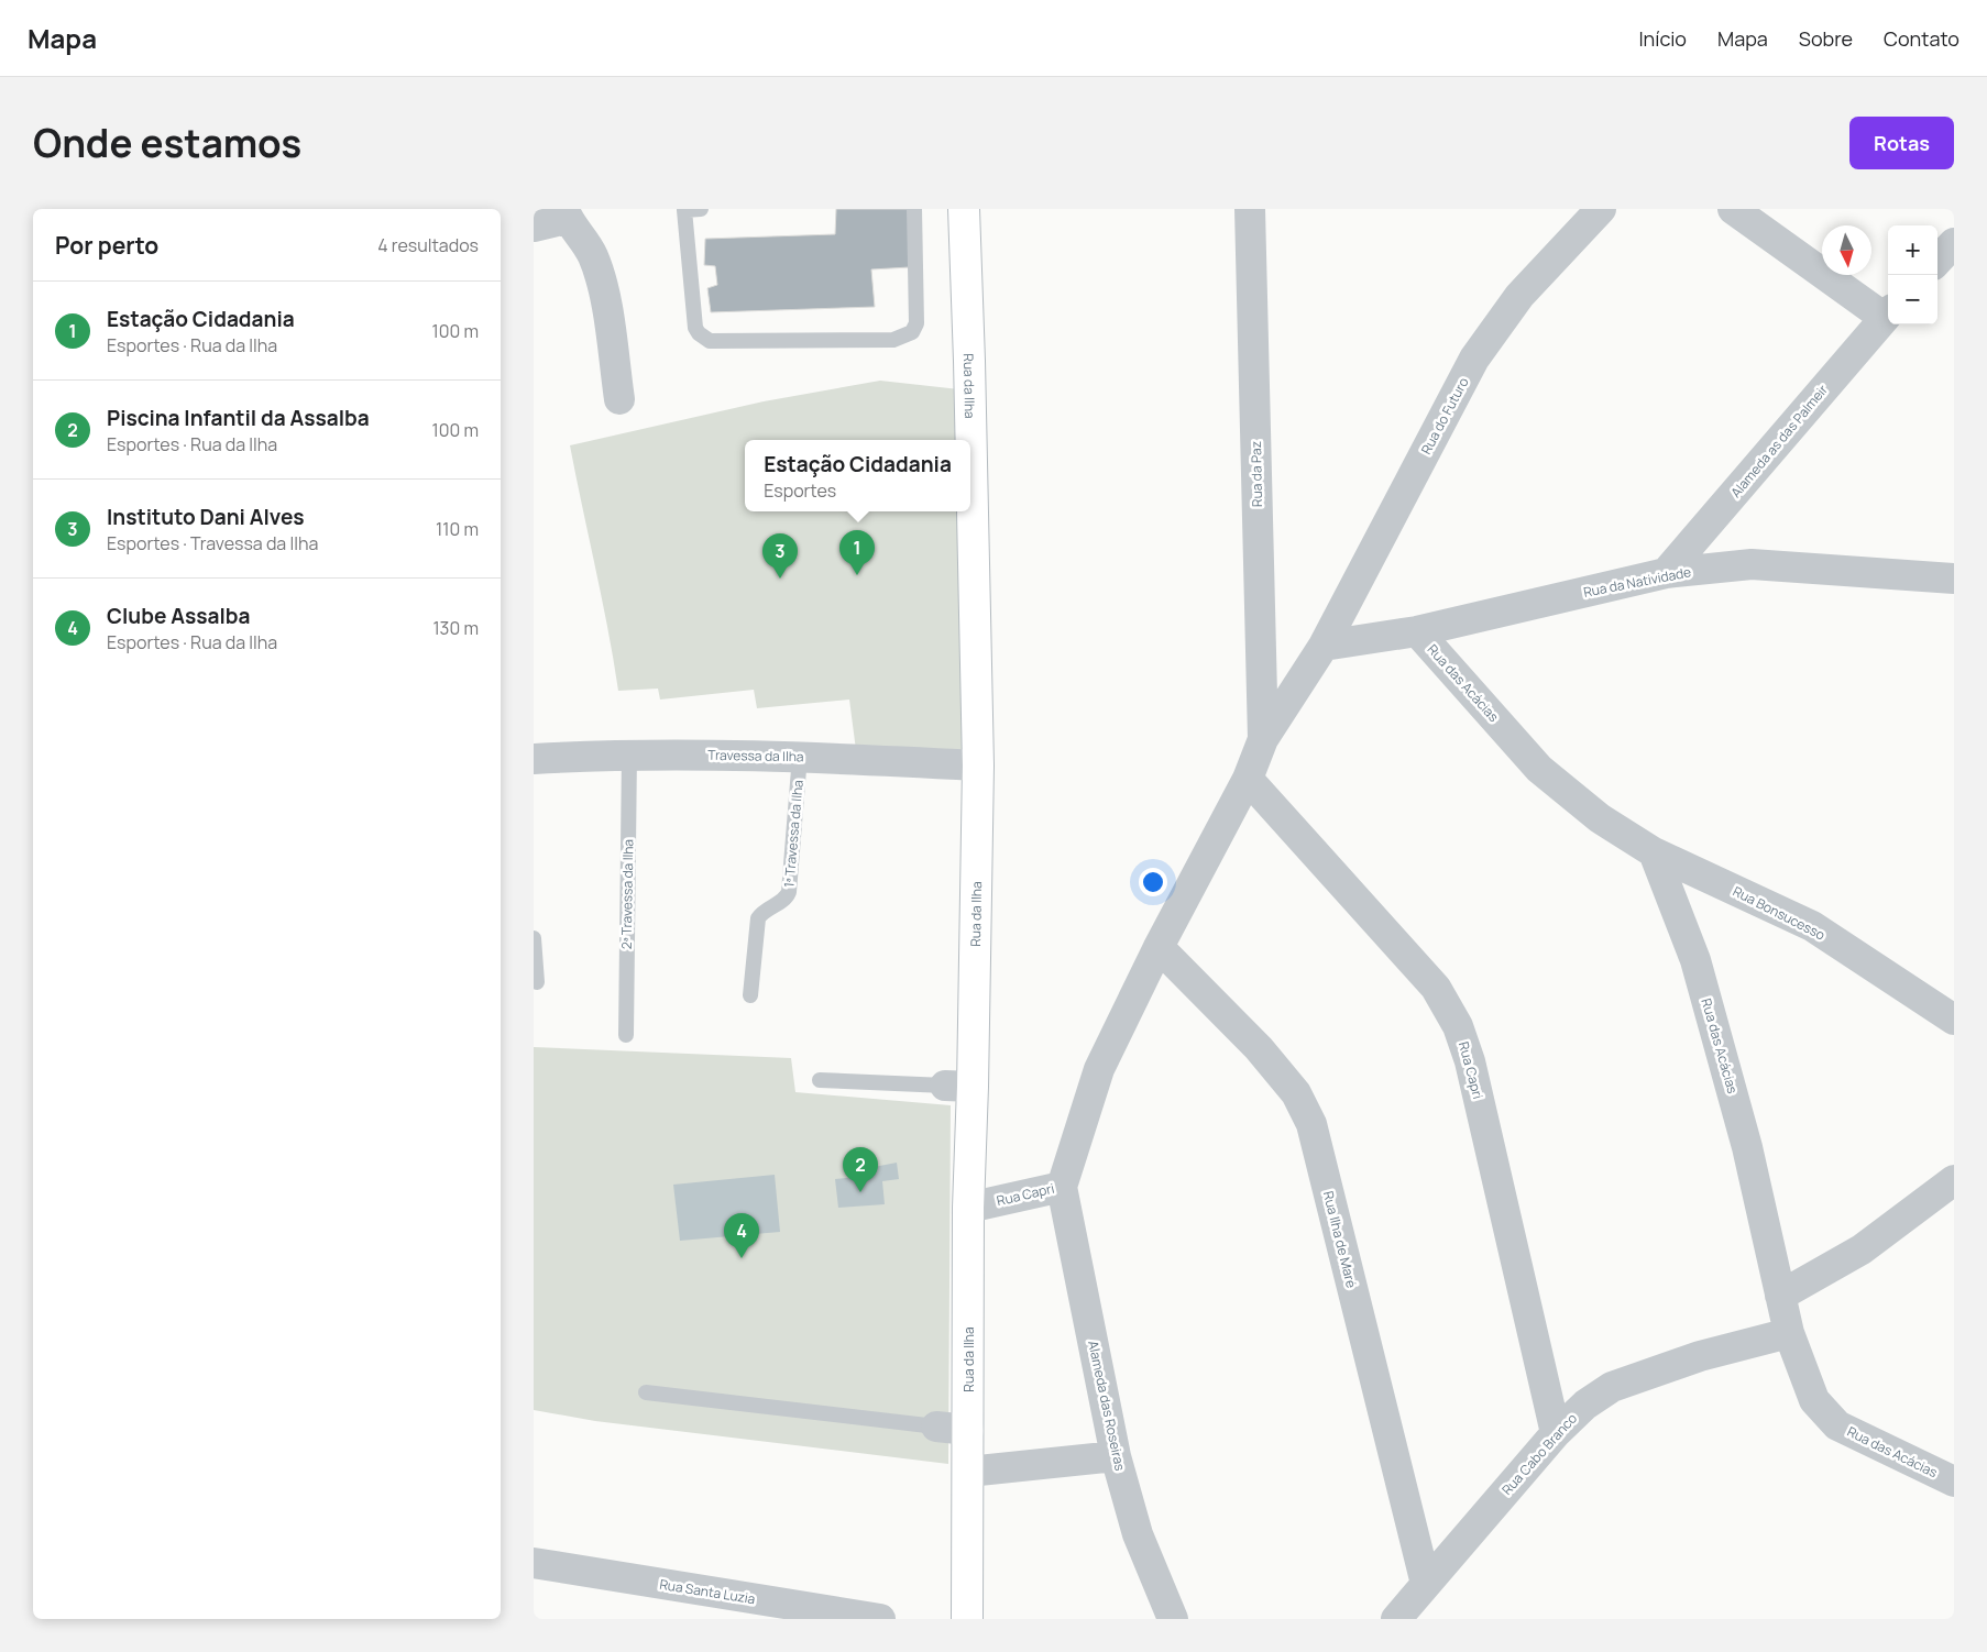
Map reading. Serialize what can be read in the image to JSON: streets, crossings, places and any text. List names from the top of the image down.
{
  "streets": {
    "main road": ["Rua da Ilha"],
    "street": [
      "Rua do Futuro",
      "Alameda as das Palmeir",
      "Rua da Paz",
      "Rua da Natividade",
      "Rua das Acácias",
      "Travessa da Ilha",
      "Rua Bonsucesso",
      "Rua Capri",
      "Rua Ilha de Maré",
      "Alameda das Roseiras",
      "Rua Cabo Branco",
      "Rua Santa Luzia"
    ],
    "lane": ["1ª Travessa da Ilha", "2ª Travessa da Ilha"]
  },
  "crossings": [
    ["Rua da Ilha", "Travessa da Ilha"],
    ["Rua da Ilha", "Rua Capri"],
    ["Rua do Futuro", "Rua da Natividade"],
    ["Rua do Futuro", "Rua Capri"],
    ["Alameda as das Palmeir", "Rua da Natividade"],
    ["Rua da Paz", "Rua Capri"],
    ["Rua da Natividade", "Rua das Acácias"],
    ["Rua da Natividade", "Rua Capri"],
    ["Rua das Acácias", "Rua Bonsucesso"],
    ["Rua das Acácias", "Rua Cabo Branco"],
    ["Travessa da Ilha", "1ª Travessa da Ilha"],
    ["Travessa da Ilha", "2ª Travessa da Ilha"],
    ["Rua Capri", "Rua Ilha de Maré"],
    ["Rua Capri", "Alameda das Roseiras"],
    ["Rua Capri", "Rua Cabo Branco"],
    ["Rua Ilha de Maré", "Rua Cabo Branco"]
  ],
  "north": "bottom",
  "page": {
    "header": "Mapa",
    "nav": [
      "Início",
      "Mapa",
      "Sobre",
      "Contato"
    ],
    "title": "Onde estamos",
    "buttons": "Rotas",
    "heading": ["Por perto", "4 resultados"],
    "map_buttons": ["+", "−"],
    "list": [
      {
        "mark": "1",
        "name": "Estação Cidadania",
        "note": "Esportes · Rua da Ilha",
        "value": "100 m"
      },
      {
        "mark": "2",
        "name": "Piscina Infantil da Assalba",
        "note": "Esportes · Rua da Ilha",
        "value": "100 m"
      },
      {
        "mark": "3",
        "name": "Instituto Dani Alves",
        "note": "Esportes · Travessa da Ilha",
        "value": "110 m"
      },
      {
        "mark": "4",
        "name": "Clube Assalba",
        "note": "Esportes · Rua da Ilha",
        "value": "130 m"
      }
    ],
    "popup": ["Estação Cidadania", "Esportes"],
    "pins": [
      "1",
      "3",
      "2",
      "4"
    ]
  }
}
